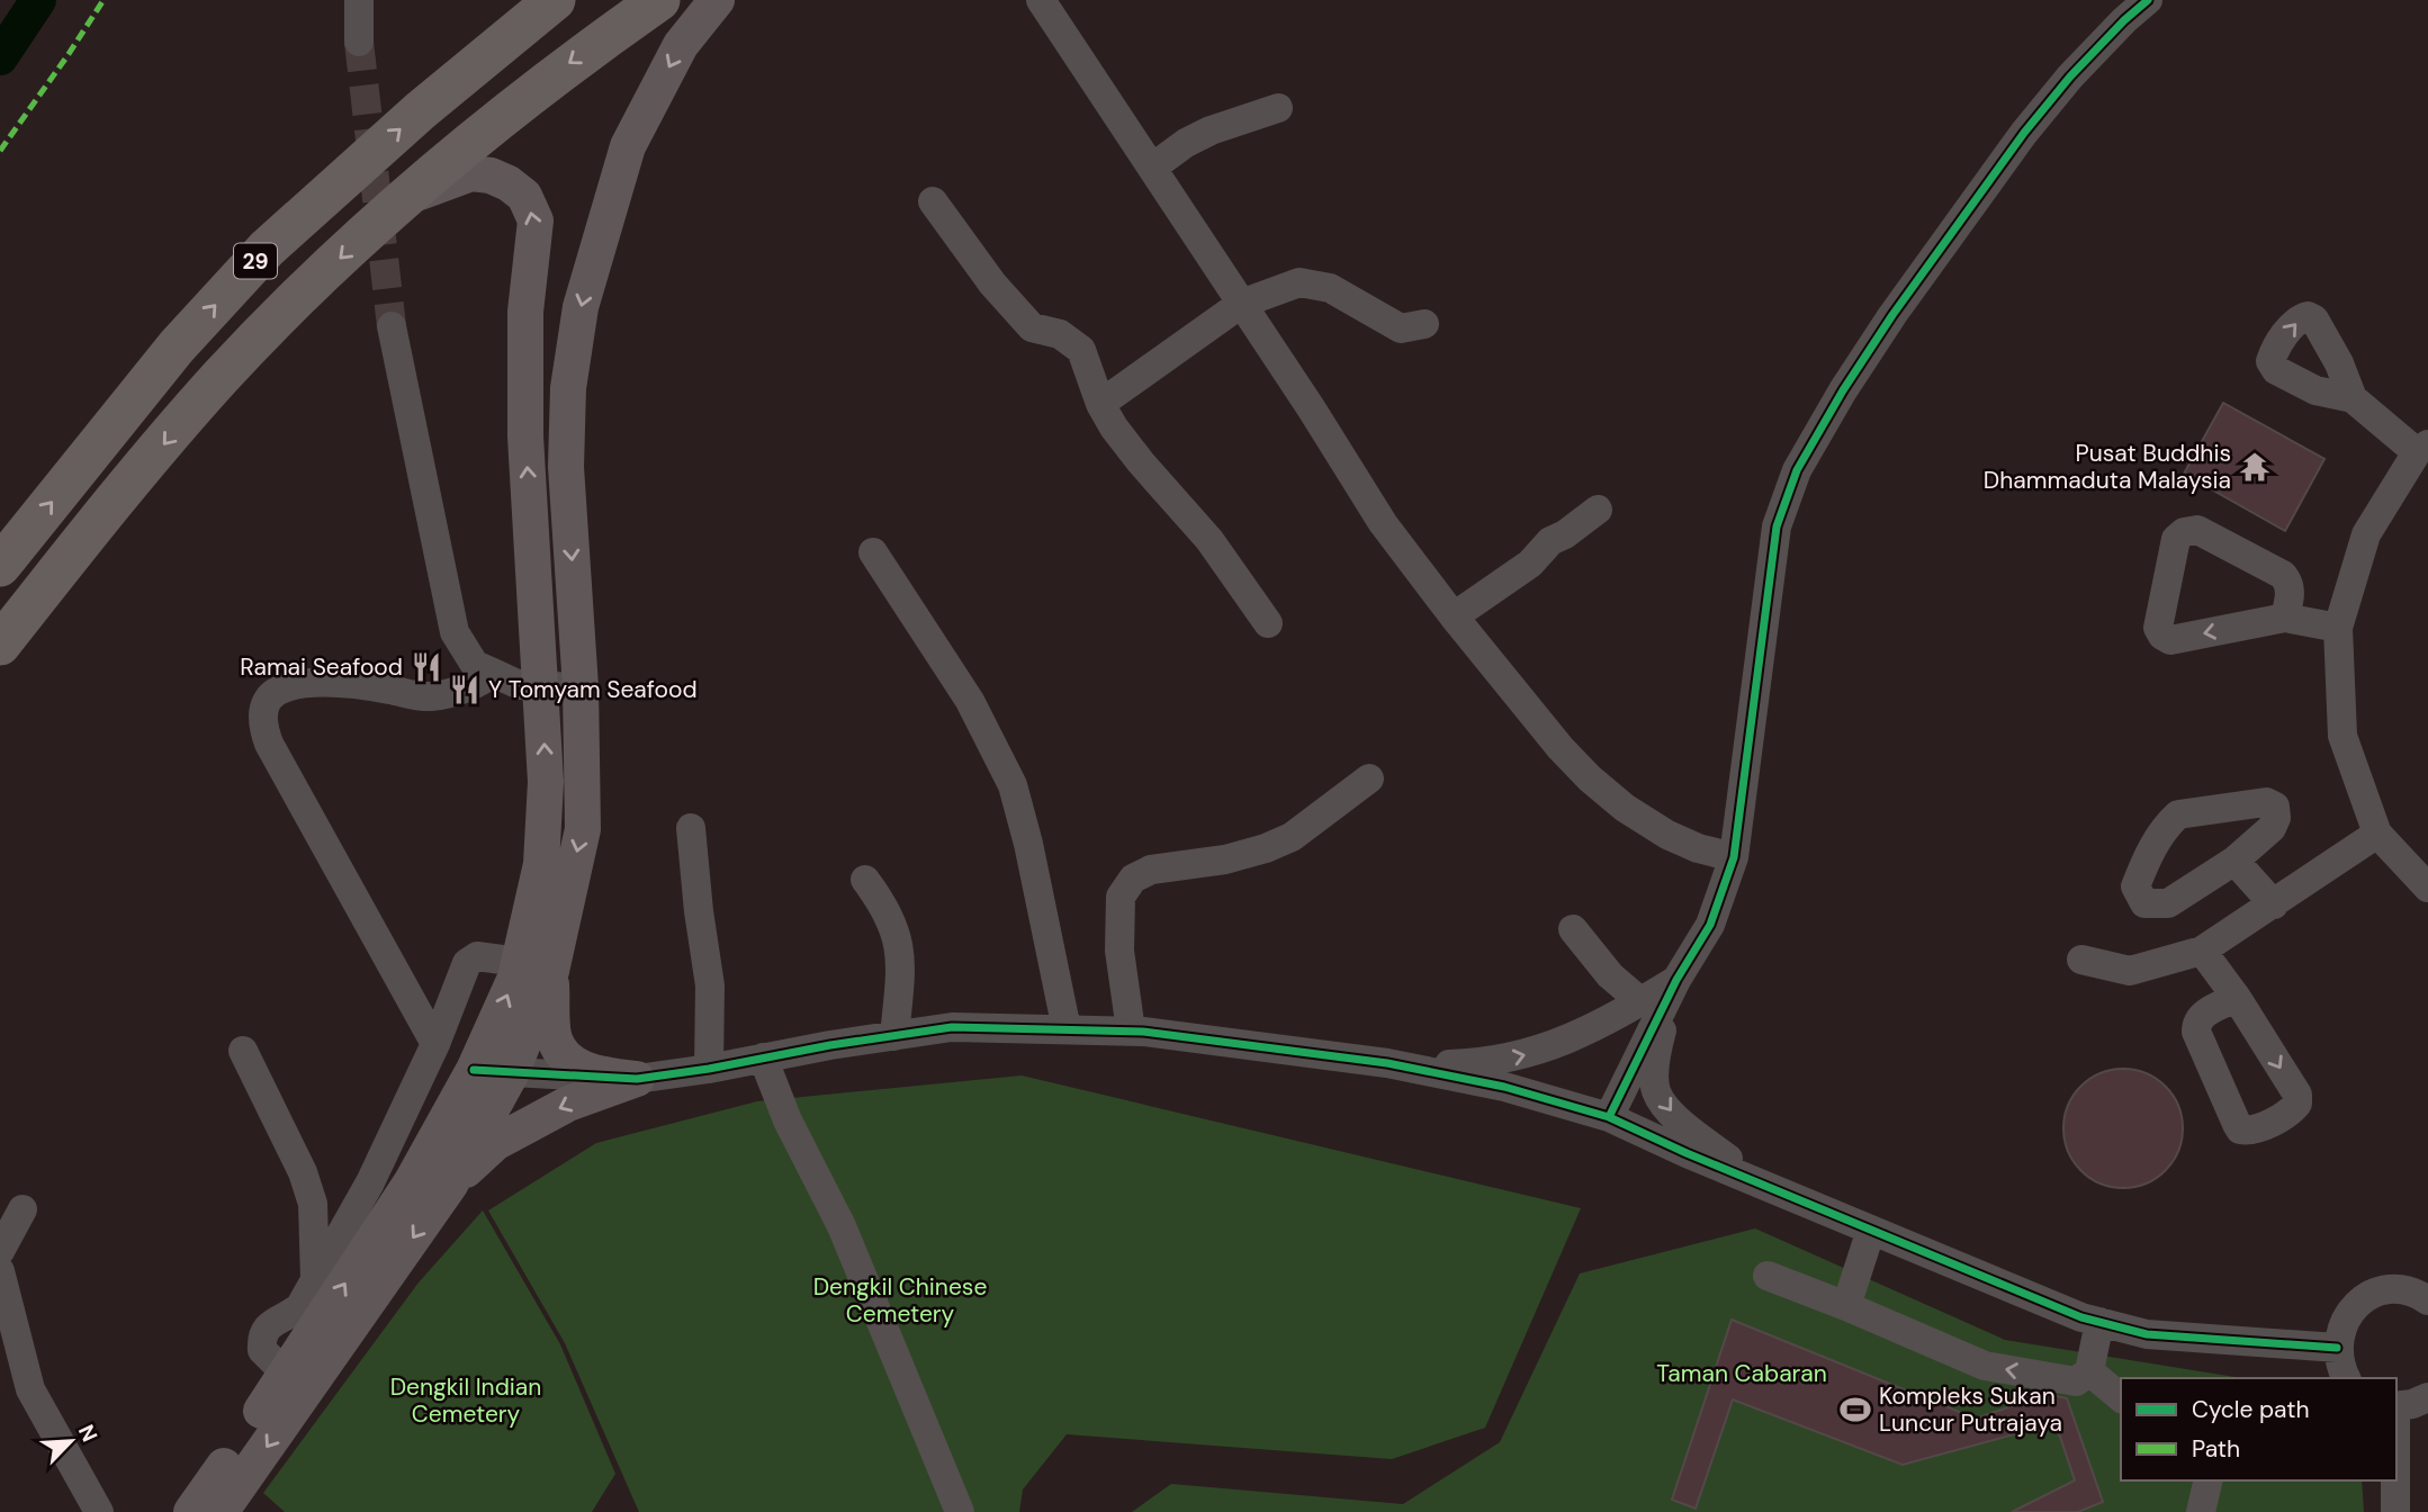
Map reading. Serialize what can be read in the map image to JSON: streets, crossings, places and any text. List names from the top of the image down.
{
  "streets": {
    "highway": ["29"]
  },
  "parks": ["Dengkil Chinese Cemetery", "Taman Cabaran", "Dengkil Indian Cemetery"],
  "places": {
    "temple": ["Pusat Buddhis Dhammaduta Malaysia"],
    "restaurant": ["Ramai Seafood", "Y Tomyam Seafood"],
    "sports": ["Kompleks Sukan Luncur Putrajaya"]
  },
  "legend": ["Cycle path", "Path"],
  "north": "top right"
}
